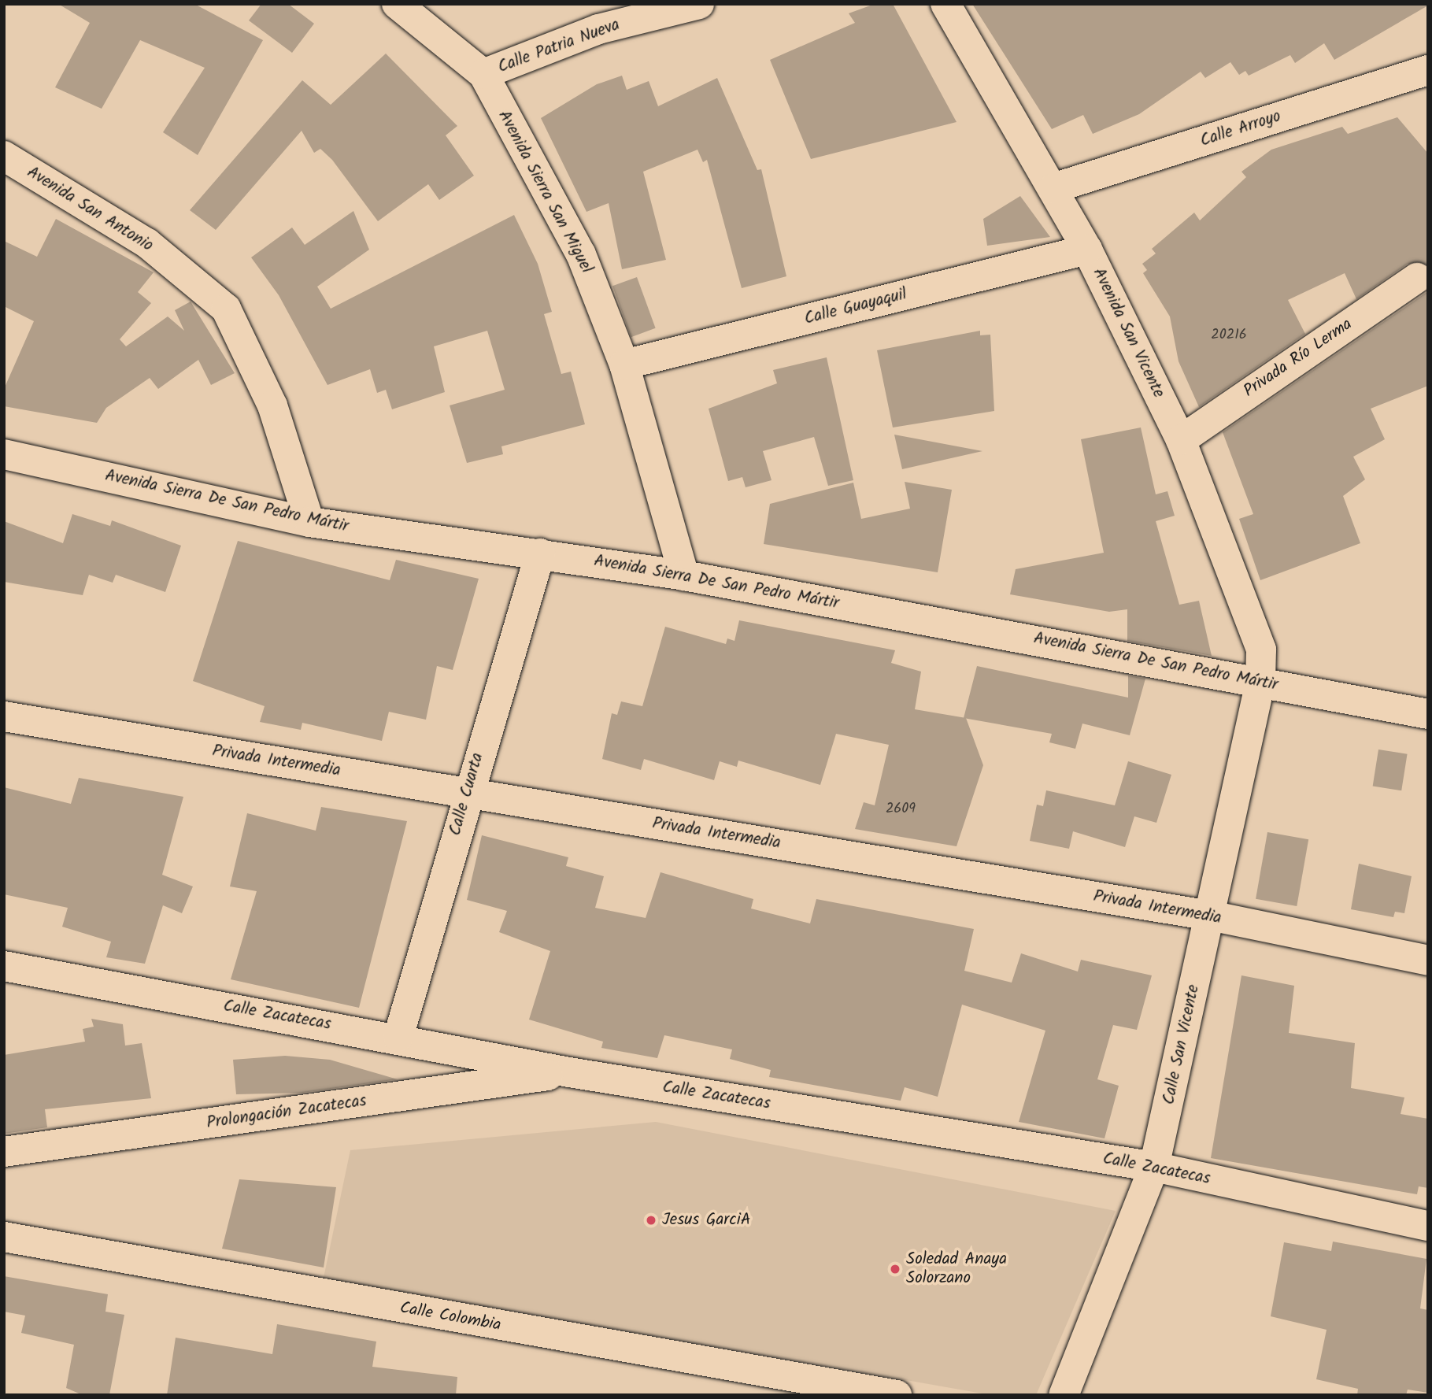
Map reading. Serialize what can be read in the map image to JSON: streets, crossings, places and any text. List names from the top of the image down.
{
  "streets": {
    "street": [
      "Calle Patria Nueva",
      "Calle Arroyo",
      "Avenida Sierra San Miguel",
      "Avenida San Antonio",
      "Calle Guayaquil",
      "Avenida San Vicente",
      "Privada Río Lerma",
      "Avenida Sierra De San Pedro Mártir",
      "Privada Intermedia",
      "Calle Cuarta",
      "Calle Zacatecas",
      "Calle San Vicente",
      "Prolongación Zacatecas",
      "Calle Colombia"
    ]
  },
  "crossings": [
    ["Calle Patria Nueva", "Avenida Sierra San Miguel"],
    ["Calle Arroyo", "Avenida San Vicente"],
    ["Avenida Sierra San Miguel", "Calle Guayaquil"],
    ["Avenida Sierra San Miguel", "Avenida Sierra De San Pedro Mártir"],
    ["Avenida San Antonio", "Avenida Sierra De San Pedro Mártir"],
    ["Calle Guayaquil", "Avenida San Vicente"],
    ["Avenida San Vicente", "Privada Río Lerma"],
    ["Avenida San Vicente", "Avenida Sierra De San Pedro Mártir"],
    ["Avenida San Vicente", "Calle San Vicente"],
    ["Avenida Sierra De San Pedro Mártir", "Calle Cuarta"],
    ["Avenida Sierra De San Pedro Mártir", "Calle San Vicente"],
    ["Privada Intermedia", "Calle Cuarta"],
    ["Privada Intermedia", "Calle San Vicente"],
    ["Calle Cuarta", "Calle Zacatecas"],
    ["Calle Zacatecas", "Calle San Vicente"],
    ["Calle Zacatecas", "Prolongación Zacatecas"]
  ],
  "places": ["Jesus GarciA", "Soledad Anaya Solorzano"],
  "house_numbers": ["20216", "2609"]
}
